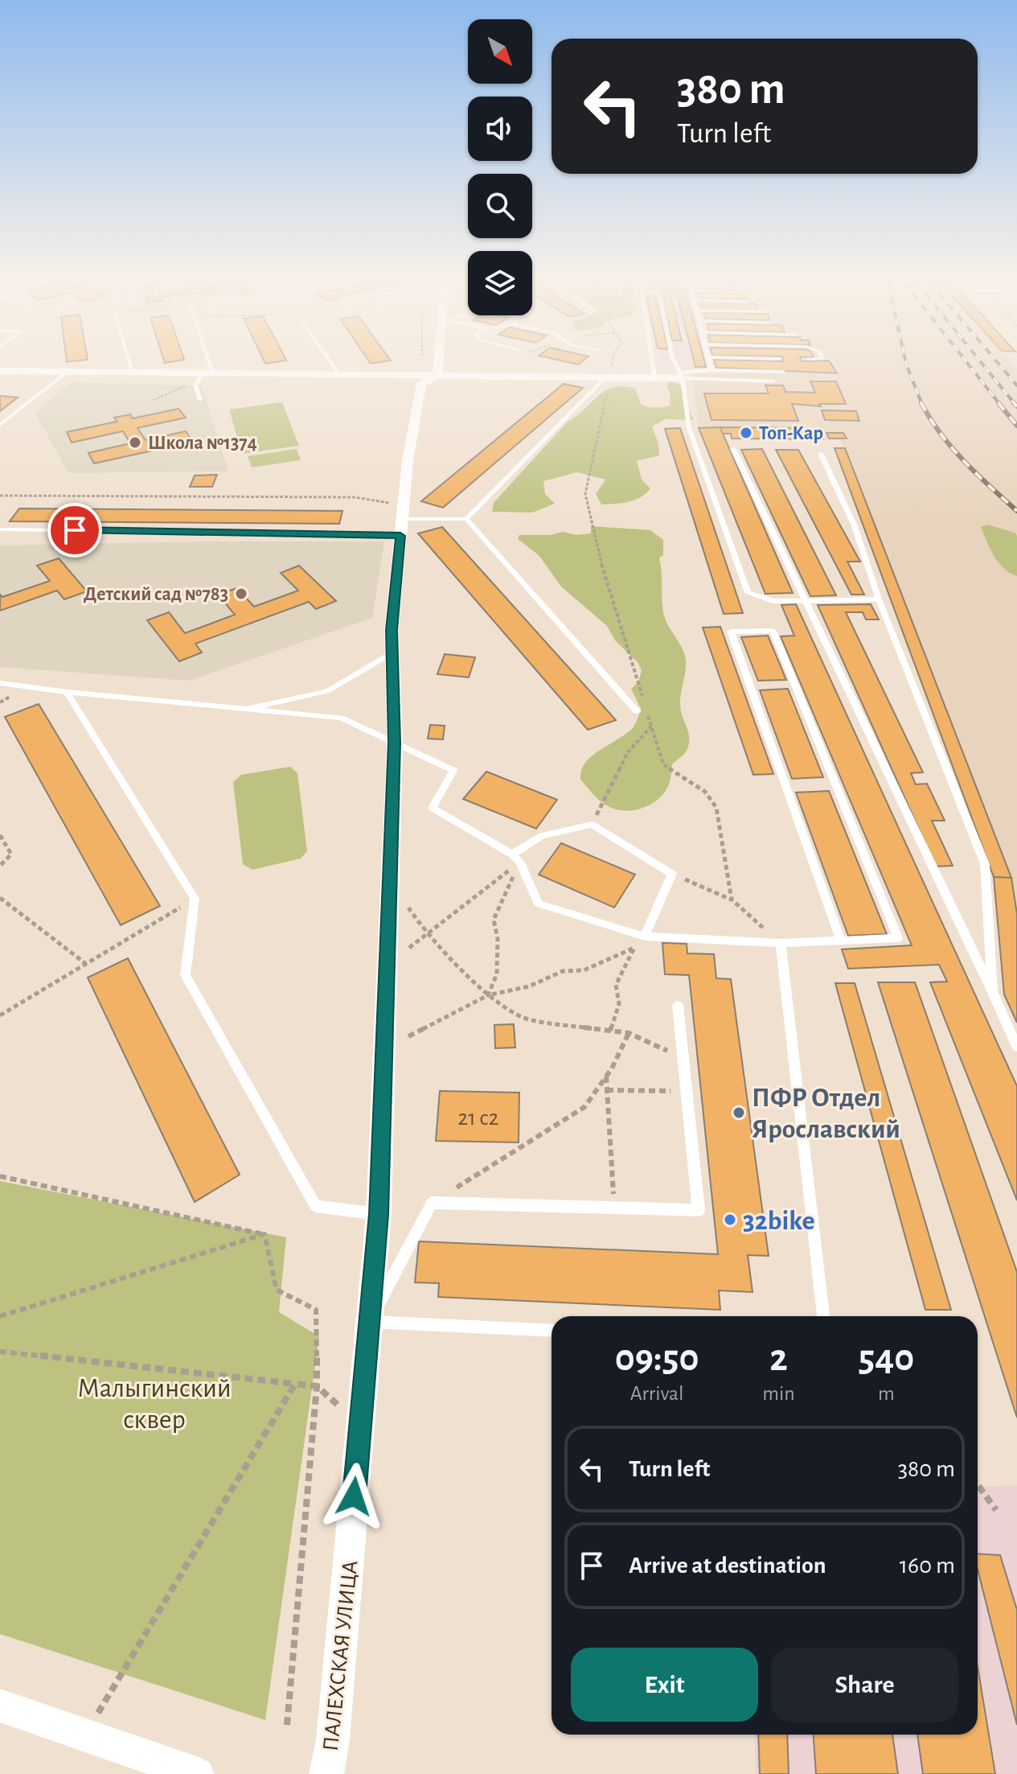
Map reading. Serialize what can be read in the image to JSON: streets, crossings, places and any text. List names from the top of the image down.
{
  "streets": {
    "street": ["ПАЛЕХСКАЯ УЛИЦА"]
  },
  "parks": ["Малыгинский сквер"],
  "places": [
    "Топ-Кар",
    "Школа №1374",
    "Детский сад №783",
    "ПФР Отдел Ярославский",
    "32bike"
  ],
  "house_numbers": ["21 с2"],
  "north": "bottom right",
  "page": {
    "turn": ["380 m", "Turn left"],
    "eta": [
      "09:50",
      "Arrival",
      "2",
      "min",
      "540",
      "m"
    ],
    "list": [
      {
        "name": "Turn left",
        "value": "380 m"
      },
      {
        "name": "Arrive at destination",
        "value": "160 m"
      }
    ],
    "buttons": ["Exit", "Share"]
  }
}
